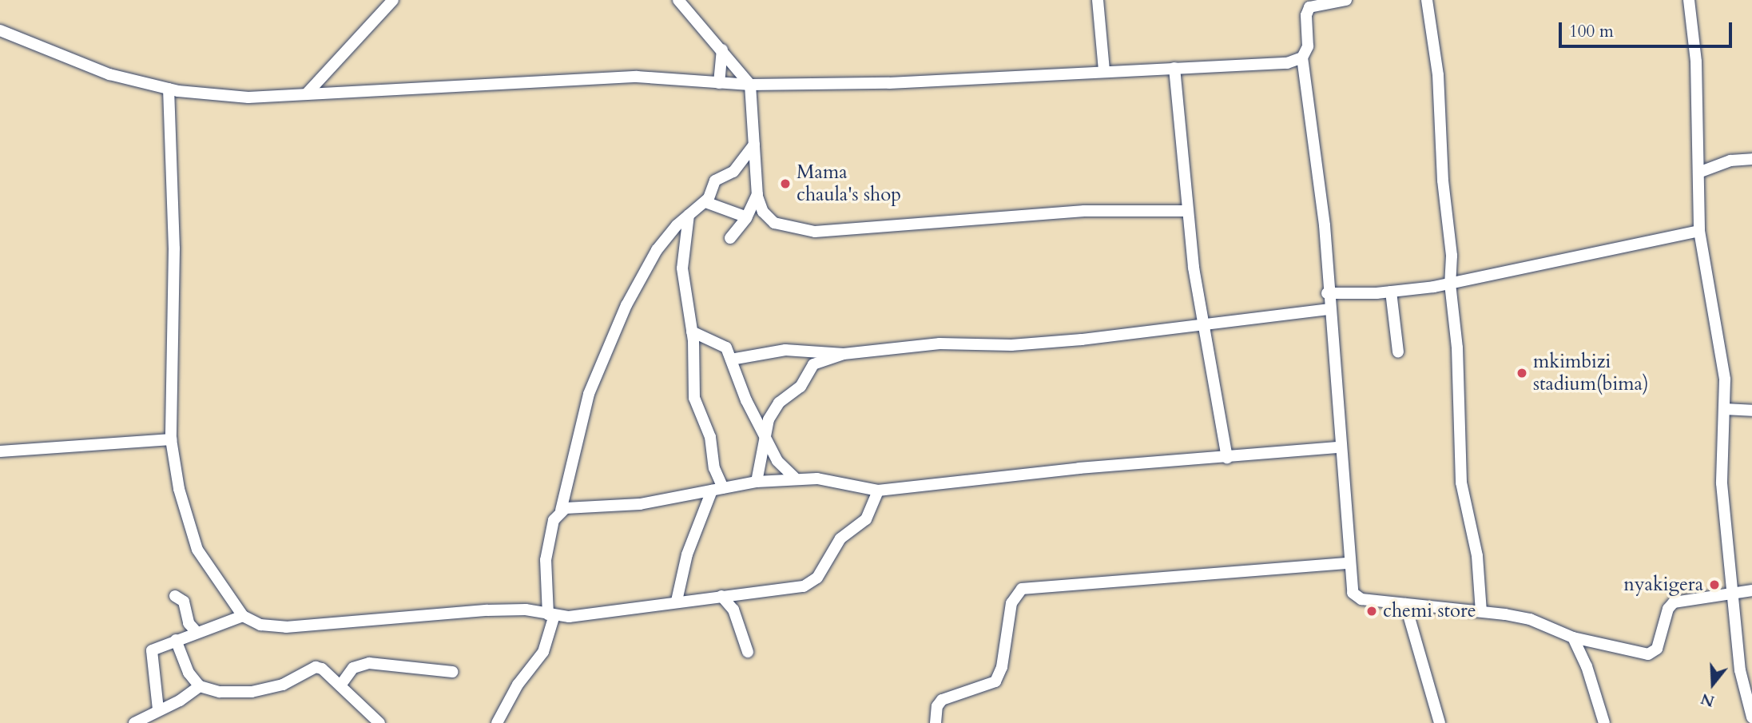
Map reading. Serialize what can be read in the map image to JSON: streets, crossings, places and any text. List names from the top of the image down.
{
  "places": [
    "Mama chaula's shop",
    "mkimbizi stadium(bima)",
    "nyakigera",
    "chemi store"
  ],
  "scale_bar": "100 m",
  "north": "bottom"
}
